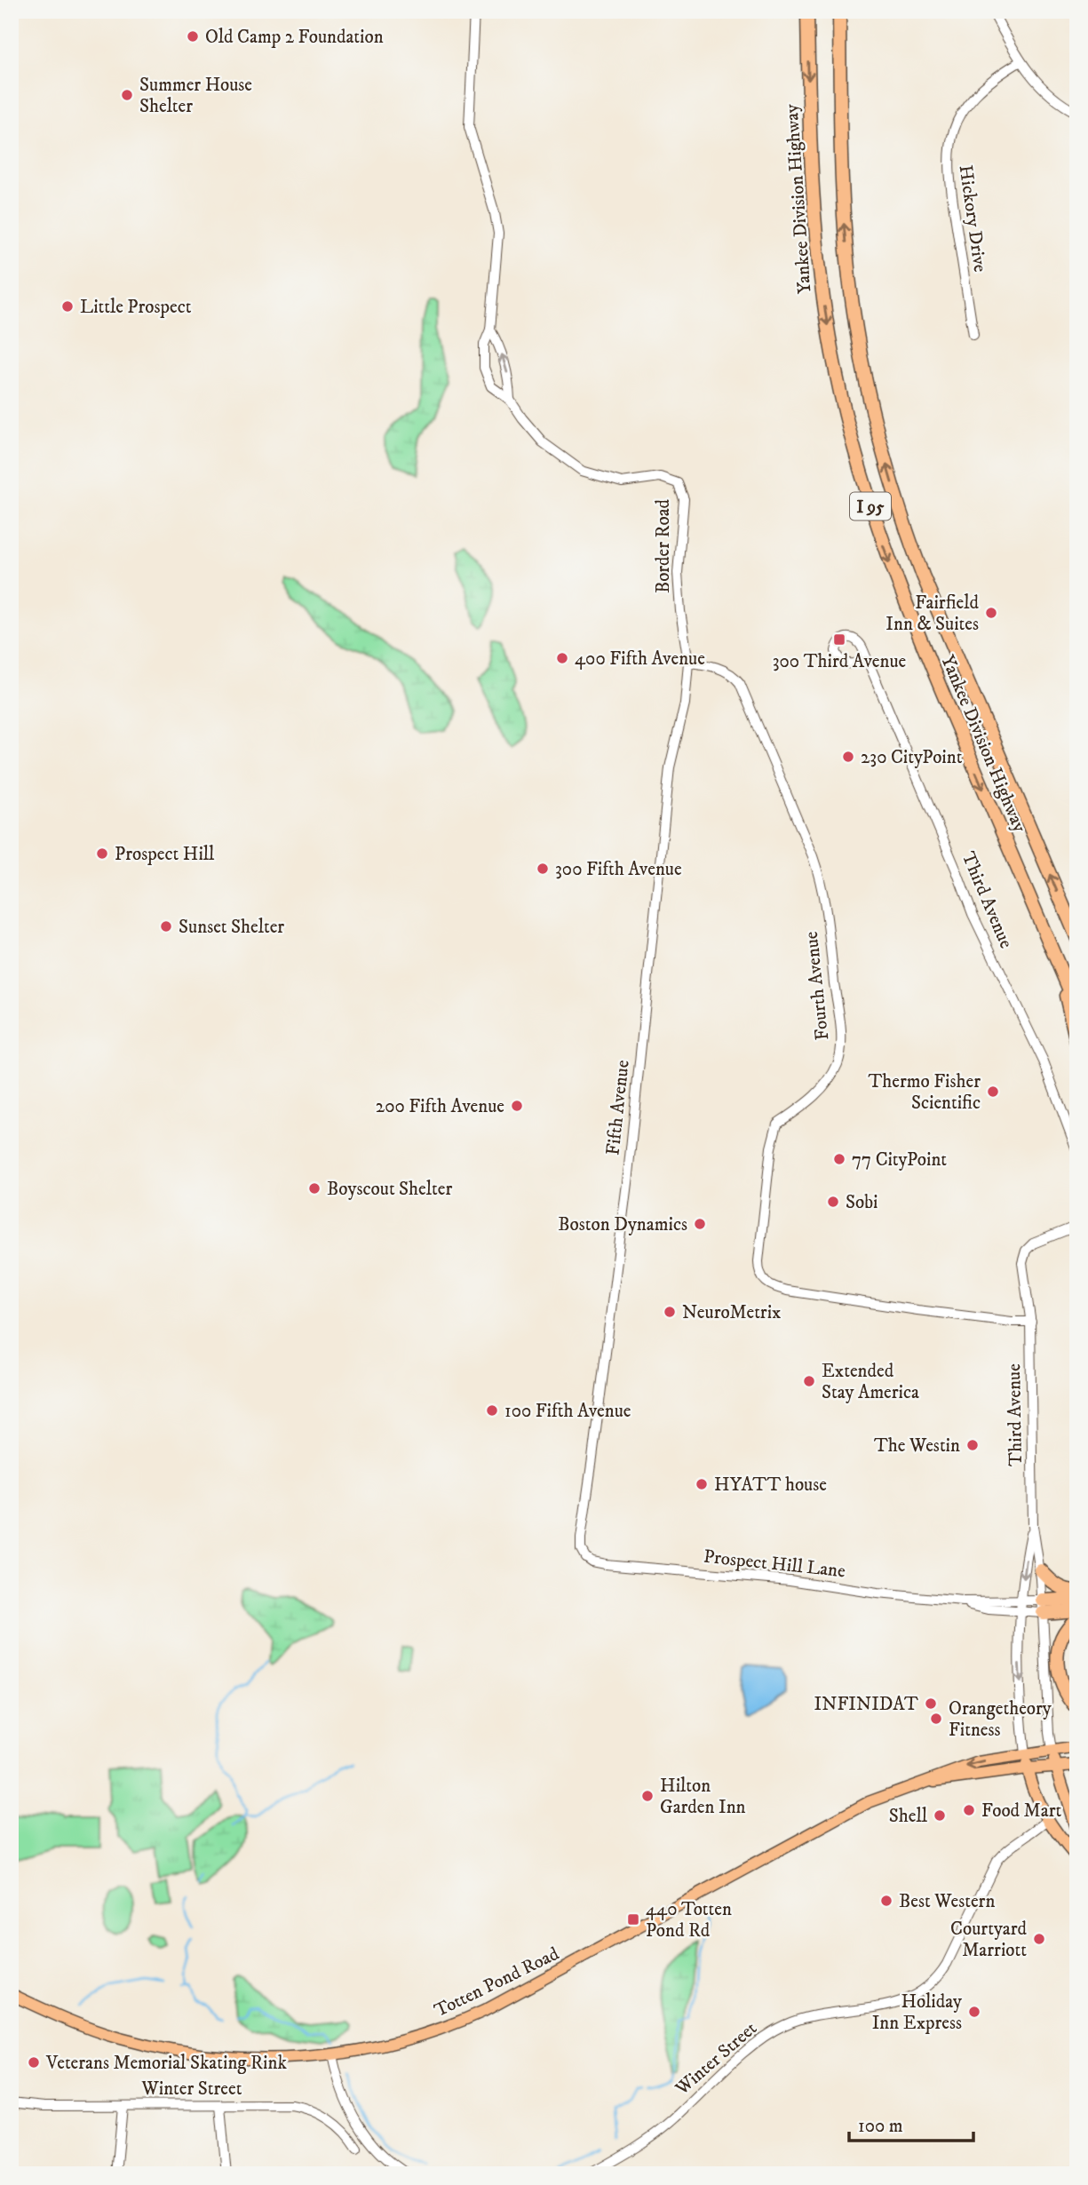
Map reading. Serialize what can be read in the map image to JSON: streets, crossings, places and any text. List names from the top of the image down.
{
  "streets": {
    "highway": ["Yankee Division Highway", "I 95"],
    "main road": ["Totten Pond Road"],
    "street": [
      "Hickory Drive",
      "Border Road",
      "Third Avenue",
      "Fourth Avenue",
      "Fifth Avenue",
      "Prospect Hill Lane",
      "Winter Street"
    ]
  },
  "crossings": [
    ["Border Road", "Fourth Avenue"],
    ["Border Road", "Fifth Avenue"],
    ["Third Avenue", "Fourth Avenue"],
    ["Third Avenue", "Prospect Hill Lane"],
    ["Third Avenue", "Totten Pond Road"],
    ["Fourth Avenue", "Fifth Avenue"],
    ["Fifth Avenue", "Prospect Hill Lane"]
  ],
  "places": {
    "other": [
      "Old Camp 2 Foundation",
      "Summer House Shelter",
      "Little Prospect",
      "Fairfield Inn & Suites",
      "400 Fifth Avenue",
      "230 CityPoint",
      "Prospect Hill",
      "300 Fifth Avenue",
      "Sunset Shelter",
      "Thermo Fisher Scientific",
      "200 Fifth Avenue",
      "77 CityPoint",
      "Boyscout Shelter",
      "Sobi",
      "Boston Dynamics",
      "NeuroMetrix",
      "Extended Stay America",
      "100 Fifth Avenue",
      "The Westin",
      "HYATT house",
      "INFINIDAT",
      "Orangetheory Fitness",
      "Hilton Garden Inn",
      "Food Mart",
      "Shell",
      "Best Western",
      "Courtyard Marriott",
      "Holiday Inn Express",
      "Veterans Memorial Skating Rink"
    ],
    "transit": ["300 Third Avenue", "440 Totten Pond Rd"]
  },
  "scale_bar": "100 m"
}
